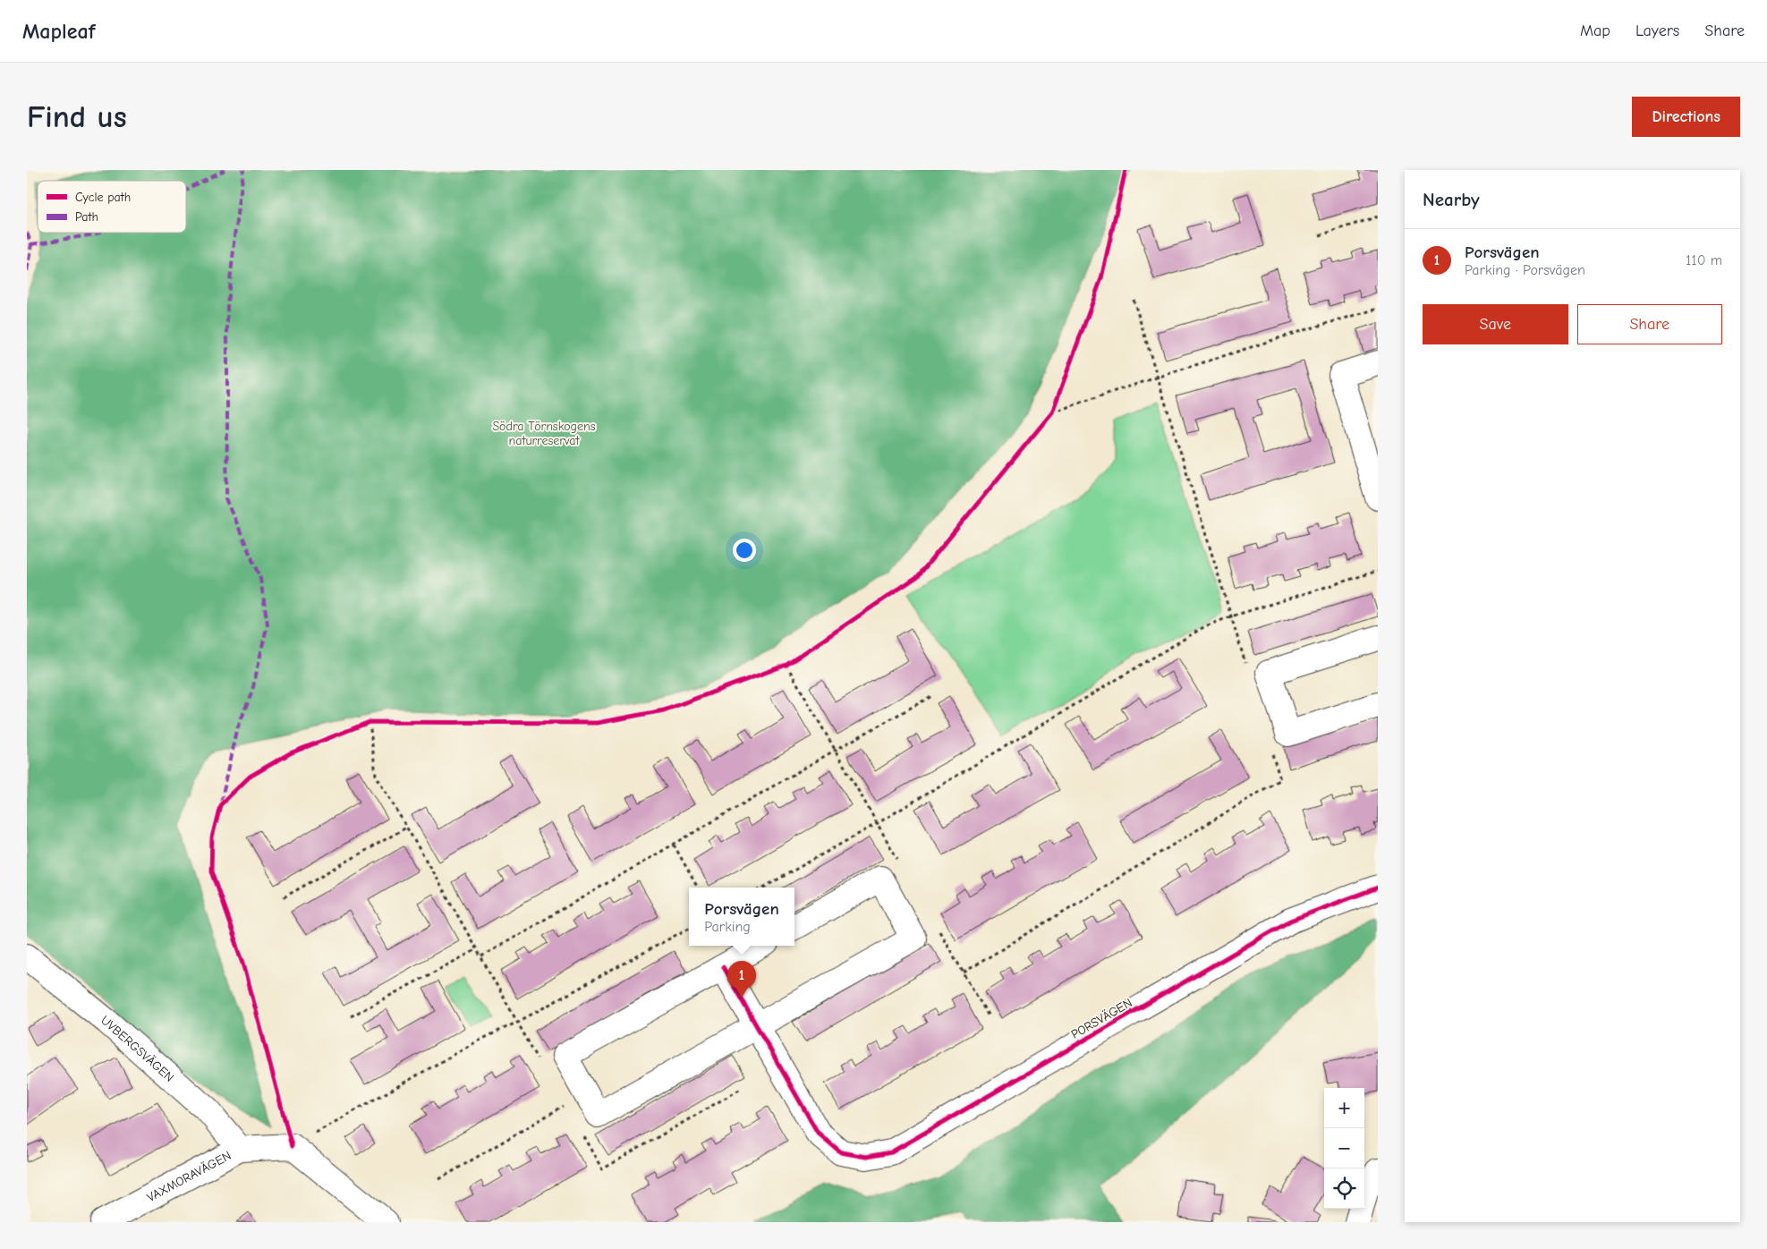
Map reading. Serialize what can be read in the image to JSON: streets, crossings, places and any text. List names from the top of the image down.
{
  "streets": {
    "street": ["PORSVÄGEN", "UVBERGSVÄGEN", "VAXMORAVÄGEN"]
  },
  "crossings": [
    ["UVBERGSVÄGEN", "VAXMORAVÄGEN"]
  ],
  "parks": ["Södra Törnskogens naturreservat"],
  "legend": ["Cycle path", "Path"],
  "page": {
    "header": "Mapleaf",
    "nav": ["Map", "Layers", "Share"],
    "buttons": [
      "Directions",
      ["Save", "Share"]
    ],
    "title": "Find us",
    "heading": "Nearby",
    "list": [
      {
        "mark": "1",
        "name": "Porsvägen",
        "note": "Parking · Porsvägen",
        "value": "110 m"
      }
    ],
    "popup": ["Porsvägen", "Parking"],
    "pins": "1",
    "map_buttons": ["+", "−"]
  }
}
